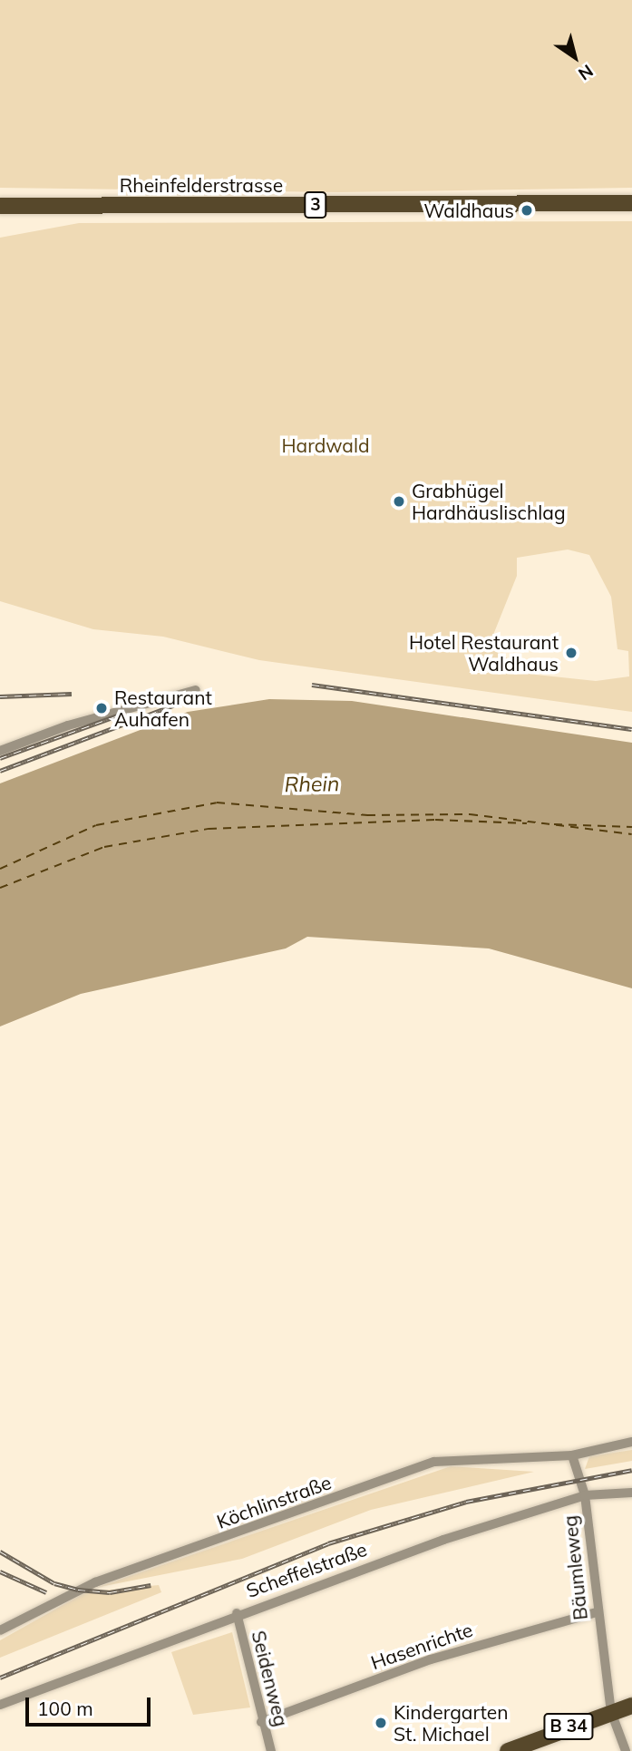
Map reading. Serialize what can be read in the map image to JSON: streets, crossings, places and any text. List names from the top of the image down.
{
  "streets": {
    "main road": ["Rheinfelderstrasse", "3", "B 34"],
    "street": [
      "Köchlinstraße",
      "Bäumleweg",
      "Scheffelstraße",
      "Hasenrichte",
      "Seidenweg"
    ]
  },
  "crossings": [
    ["Bäumleweg", "Scheffelstraße"],
    ["Bäumleweg", "Hasenrichte"],
    ["Bäumleweg", "B 34"],
    ["Scheffelstraße", "Seidenweg"],
    ["Hasenrichte", "Seidenweg"]
  ],
  "water": ["Rhein"],
  "parks": ["Hardwald"],
  "places": [
    "Waldhaus",
    "Grabhügel Hardhäuslischlag",
    "Hotel Restaurant Waldhaus",
    "Restaurant Auhafen",
    "Kindergarten St. Michael"
  ],
  "scale_bar": "100 m",
  "north": "bottom right"
}
